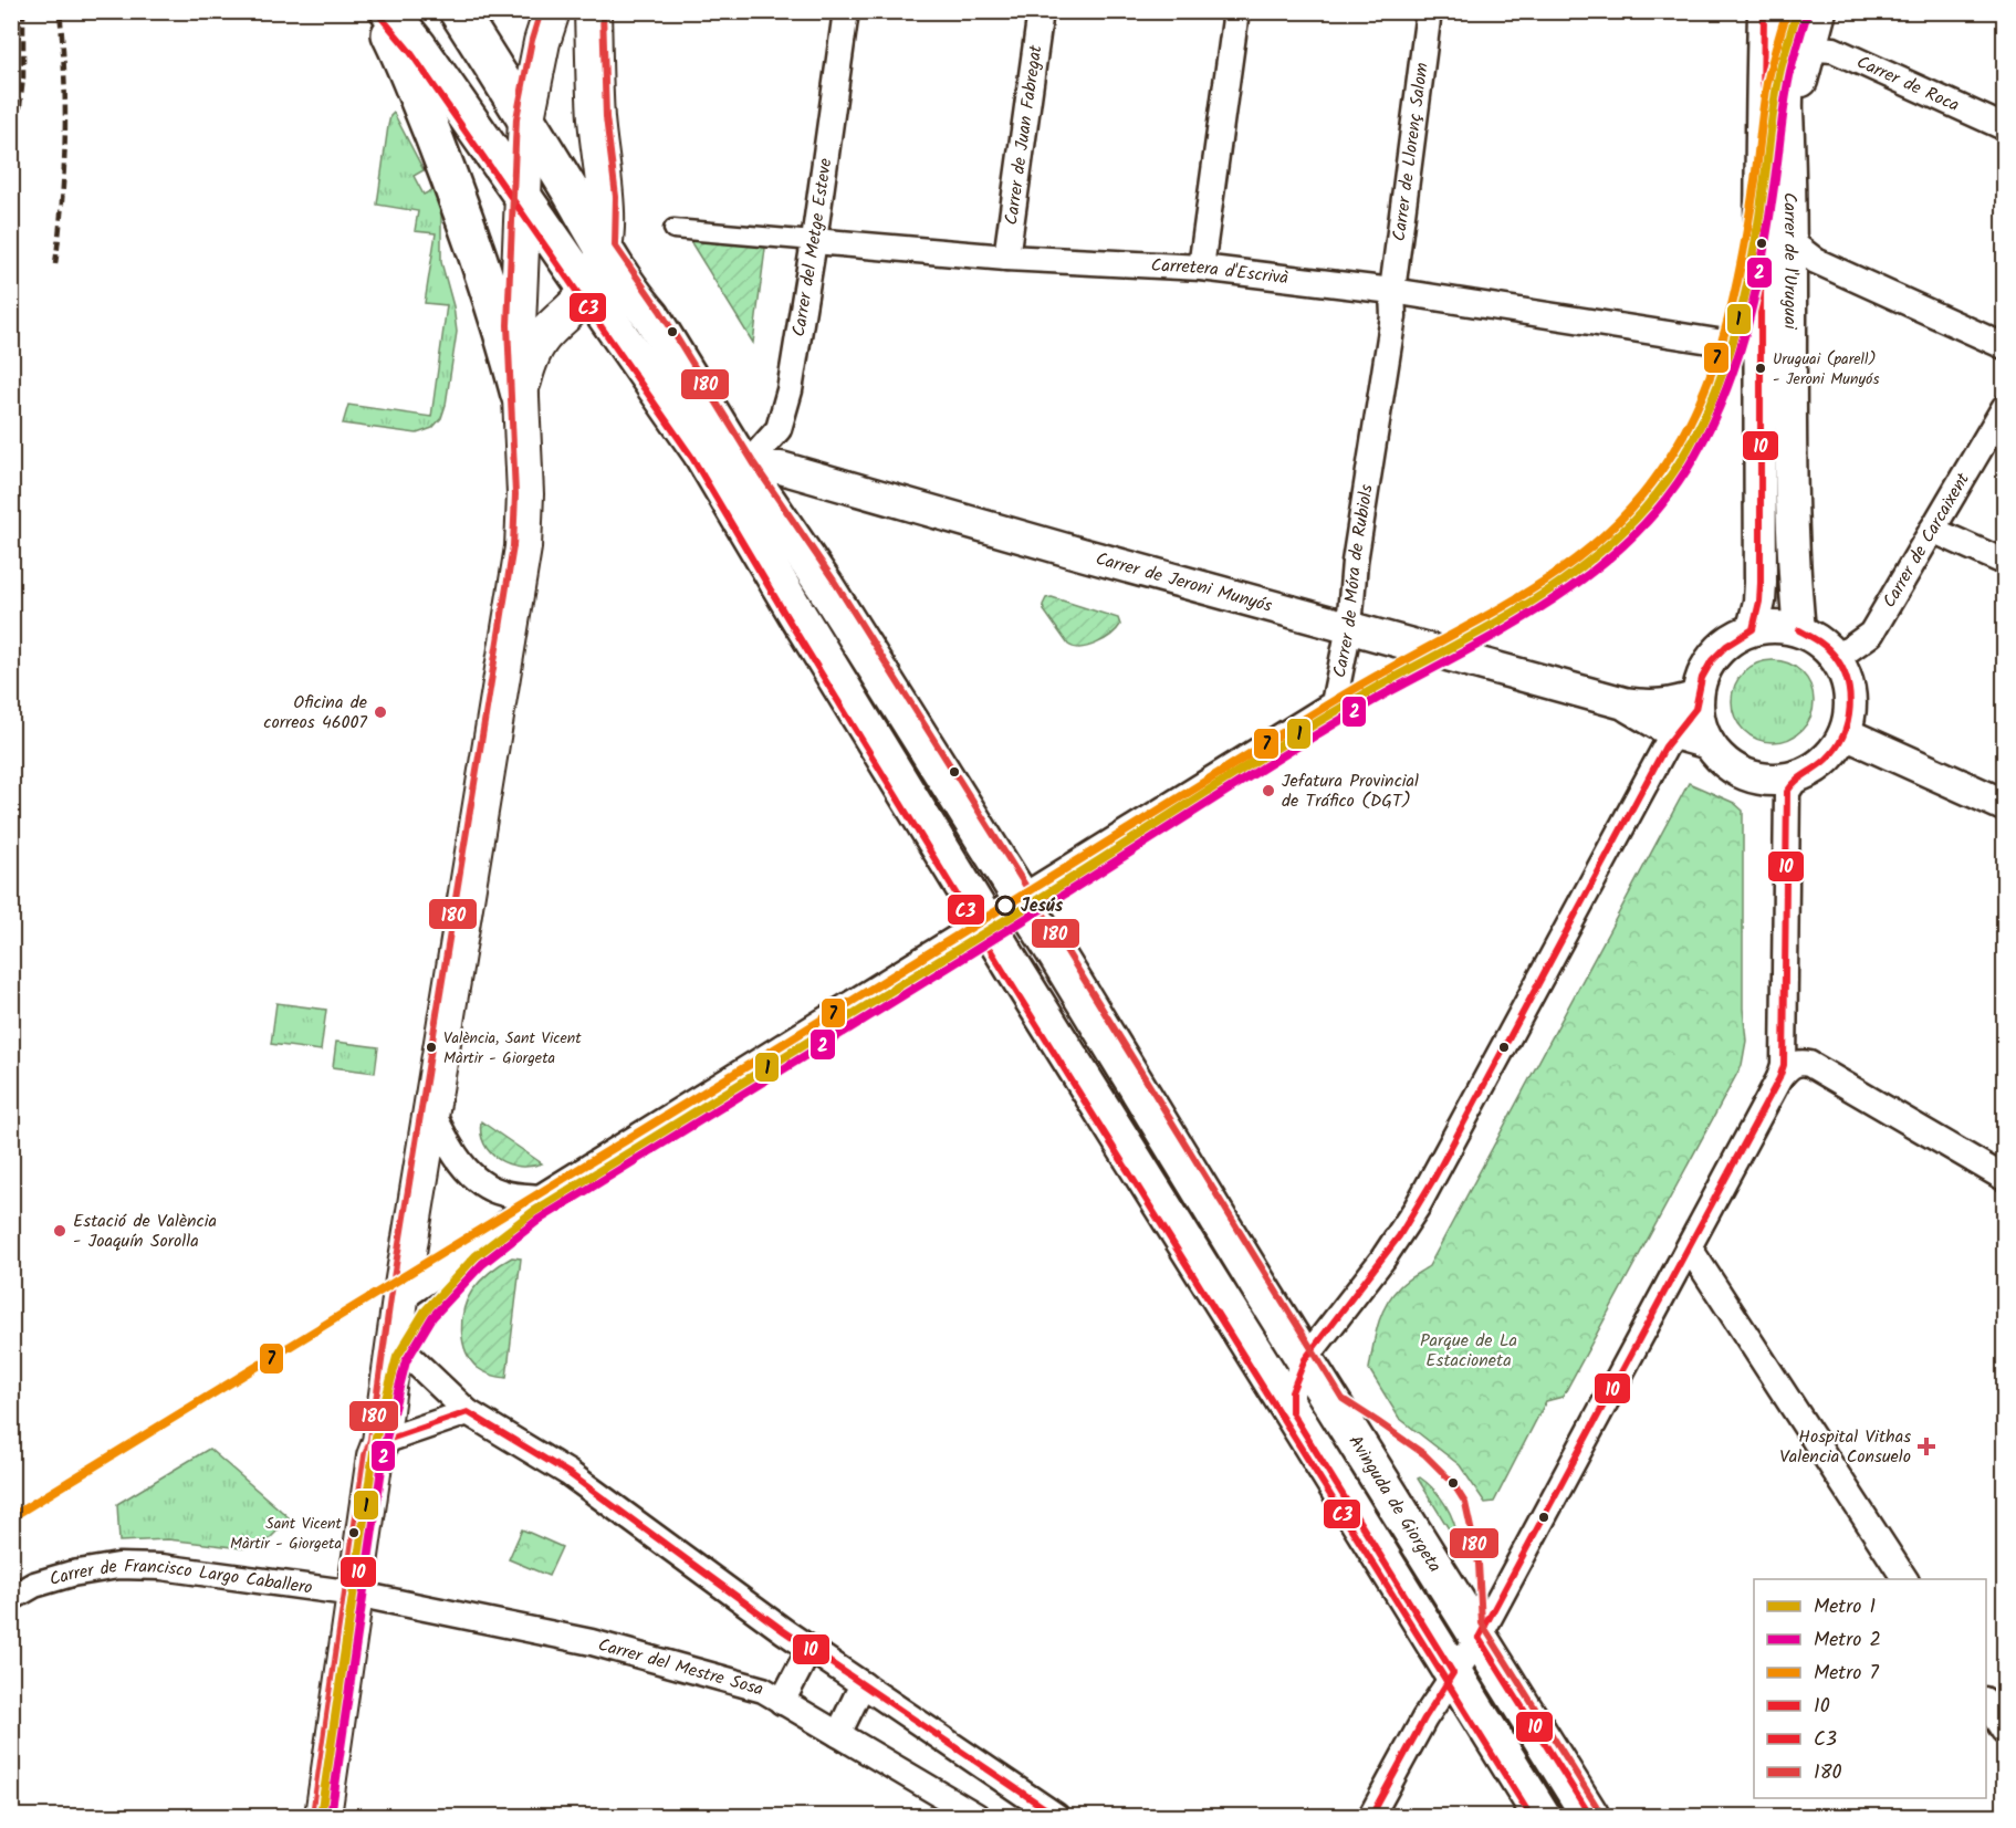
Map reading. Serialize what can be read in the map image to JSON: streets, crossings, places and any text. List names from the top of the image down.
{
  "streets": {
    "main road": ["Avinguda de Giorgeta"],
    "street": [
      "Carrer de Roca",
      "Carrer de Juan Fabregat",
      "Carrer de Llorenç Salom",
      "Carrer del Metge Esteve",
      "Carrer de l'Uruguai",
      "Carretera d'Escrivà",
      "Carrer de Carcaixent",
      "Carrer de Móra de Rubiols",
      "Carrer de Jeroni Munyós",
      "Carrer de Francisco Largo Caballero",
      "Carrer del Mestre Sosa"
    ]
  },
  "crossings": [
    ["Carrer de Juan Fabregat", "Carretera d'Escrivà"],
    ["Carrer de Llorenç Salom", "Carretera d'Escrivà"],
    ["Carrer de Llorenç Salom", "Carrer de Móra de Rubiols"],
    ["Carrer del Metge Esteve", "Carretera d'Escrivà"],
    ["Carrer del Metge Esteve", "Carrer de Jeroni Munyós"],
    ["Carrer del Metge Esteve", "Avinguda de Giorgeta"],
    ["Carrer de l'Uruguai", "Carretera d'Escrivà"],
    ["Carrer de l'Uruguai", "Carrer de Carcaixent"],
    ["Carrer de l'Uruguai", "Carrer de Jeroni Munyós"],
    ["Carretera d'Escrivà", "Carrer de Móra de Rubiols"],
    ["Carrer de Carcaixent", "Carrer de Jeroni Munyós"],
    ["Carrer de Móra de Rubiols", "Carrer de Jeroni Munyós"],
    ["Carrer de Móra de Rubiols", "Avinguda de Giorgeta"],
    ["Carrer de Jeroni Munyós", "Avinguda de Giorgeta"],
    ["Carrer de Francisco Largo Caballero", "Carrer del Mestre Sosa"]
  ],
  "parks": ["Parque de La Estacioneta"],
  "places": {
    "other": [
      "Uruguai (parell) - Jeroni Munyós",
      "Oficina de correos 46007",
      "Jefatura Provincial de Tráfico (DGT)",
      "Jesús",
      "València, Sant Vicent Màrtir - Giorgeta",
      "Estació de València - Joaquín Sorolla",
      "Sant Vicent Màrtir - Giorgeta"
    ],
    "health": ["Hospital Vithas Valencia Consuelo"]
  },
  "lines": [
    "metro line 1",
    "metro line 7",
    "transit line 10",
    "transit line 180",
    "metro line 2",
    "transit line C3"
  ],
  "legend": [
    "Metro 1",
    "Metro 2",
    "Metro 7",
    "10",
    "C3",
    "180"
  ]
}
